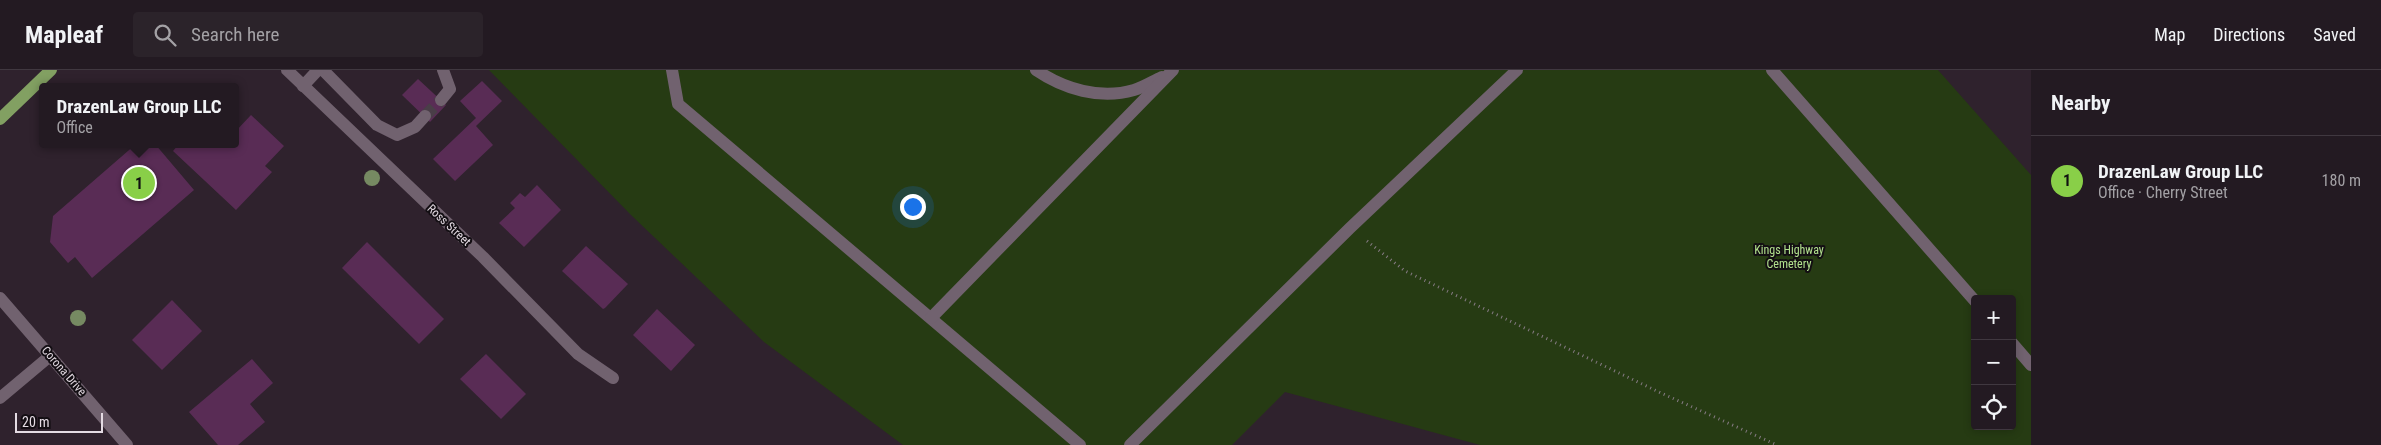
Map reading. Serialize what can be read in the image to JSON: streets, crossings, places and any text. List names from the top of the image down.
{
  "streets": {
    "street": ["Ross Street", "Corona Drive"]
  },
  "parks": ["Kings Highway Cemetery"],
  "scale_bar": "20 m",
  "page": {
    "header": "Mapleaf",
    "search": "Search here",
    "nav": ["Map", "Directions", "Saved"],
    "heading": "Nearby",
    "popup": ["DrazenLaw Group LLC", "Office"],
    "list": [
      {
        "mark": "1",
        "name": "DrazenLaw Group LLC",
        "note": "Office · Cherry Street",
        "value": "180 m"
      }
    ],
    "pins": "1",
    "map_buttons": ["+", "−"],
    "scale": "20 m"
  }
}
